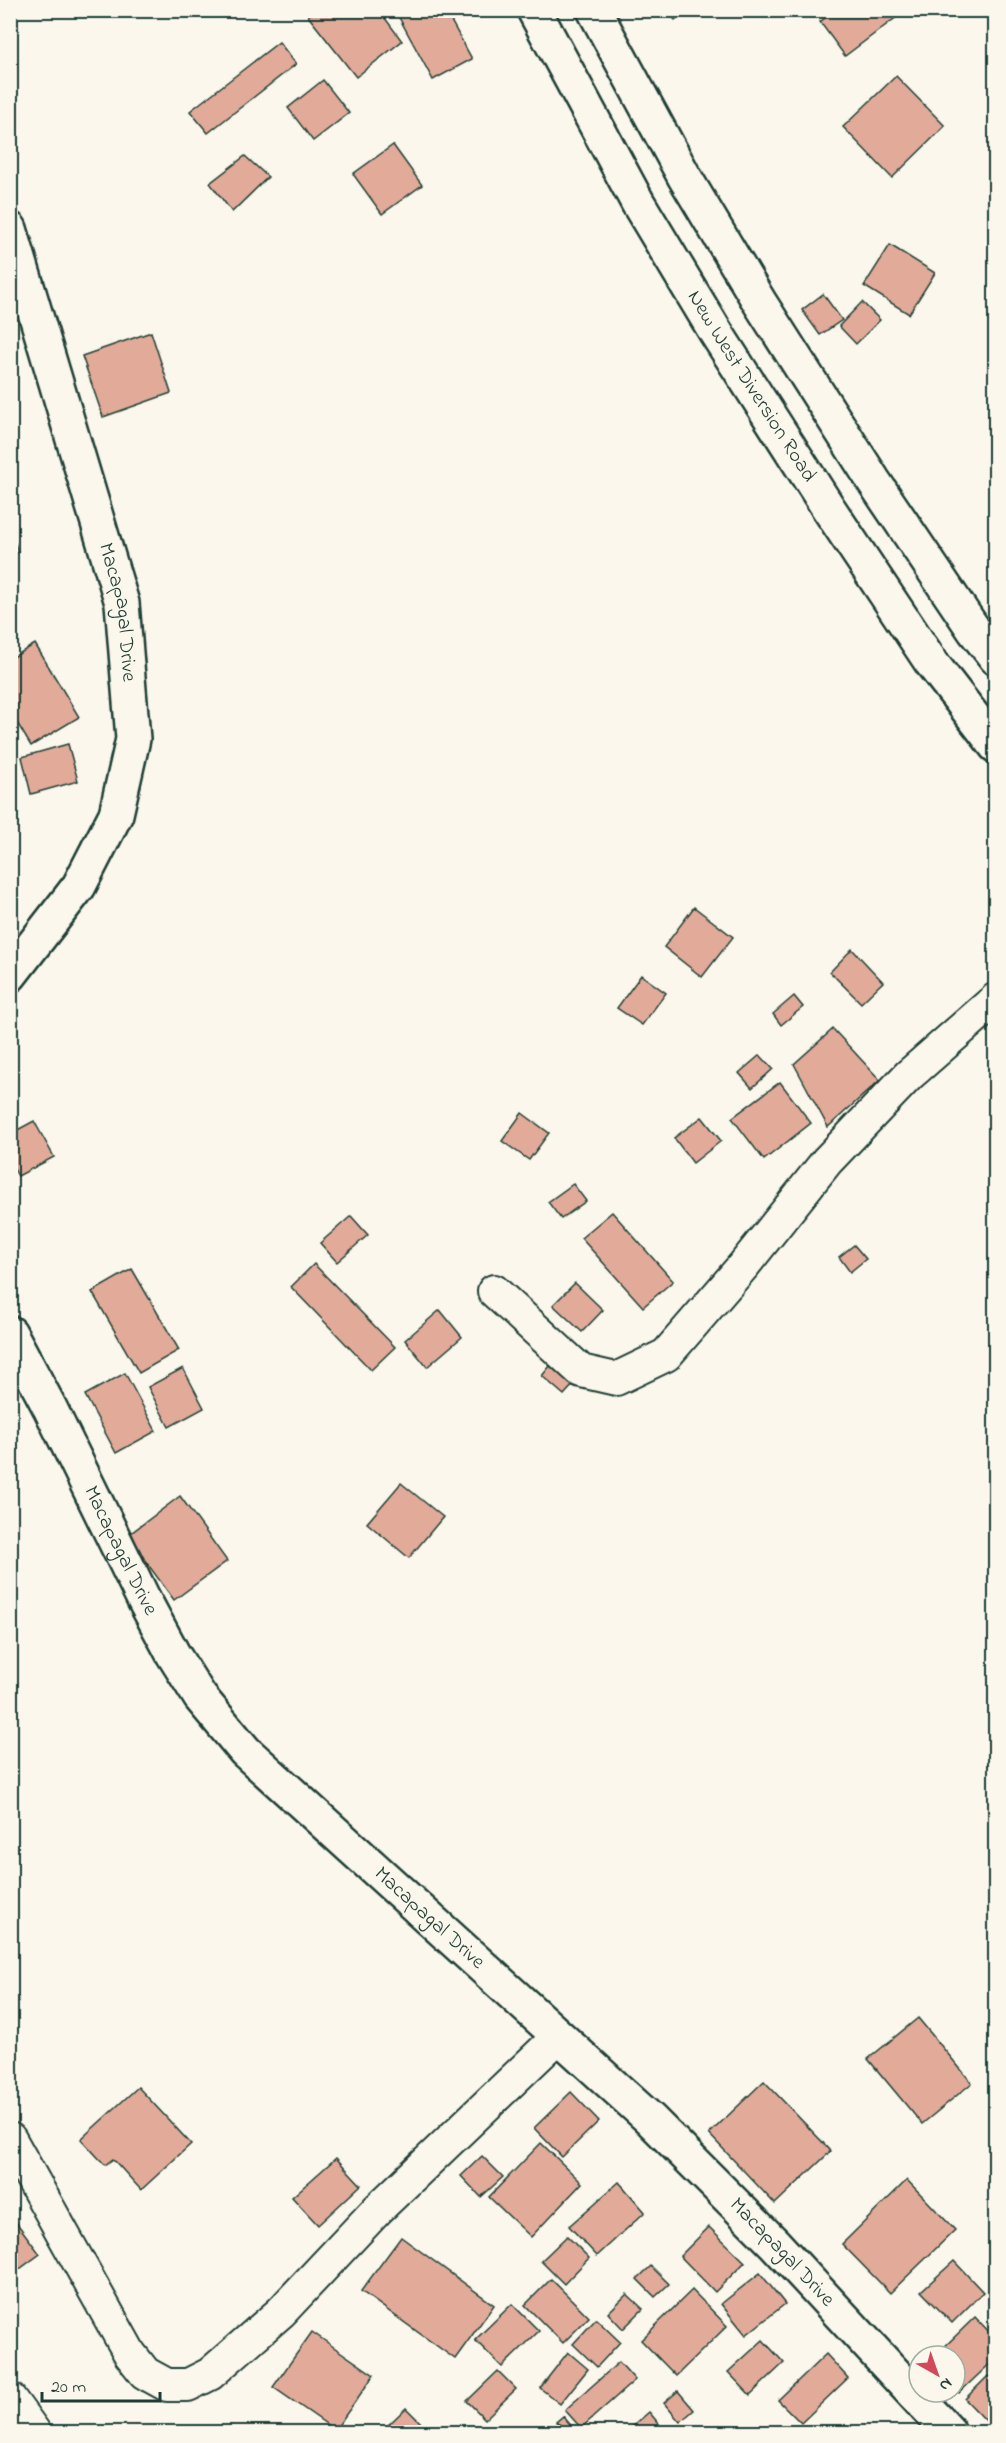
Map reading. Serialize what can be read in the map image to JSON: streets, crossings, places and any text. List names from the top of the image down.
{
  "streets": {
    "main road": ["New West Diversion Road", "Macapagal Drive"]
  },
  "scale_bar": "20 m",
  "north": "bottom right"
}
